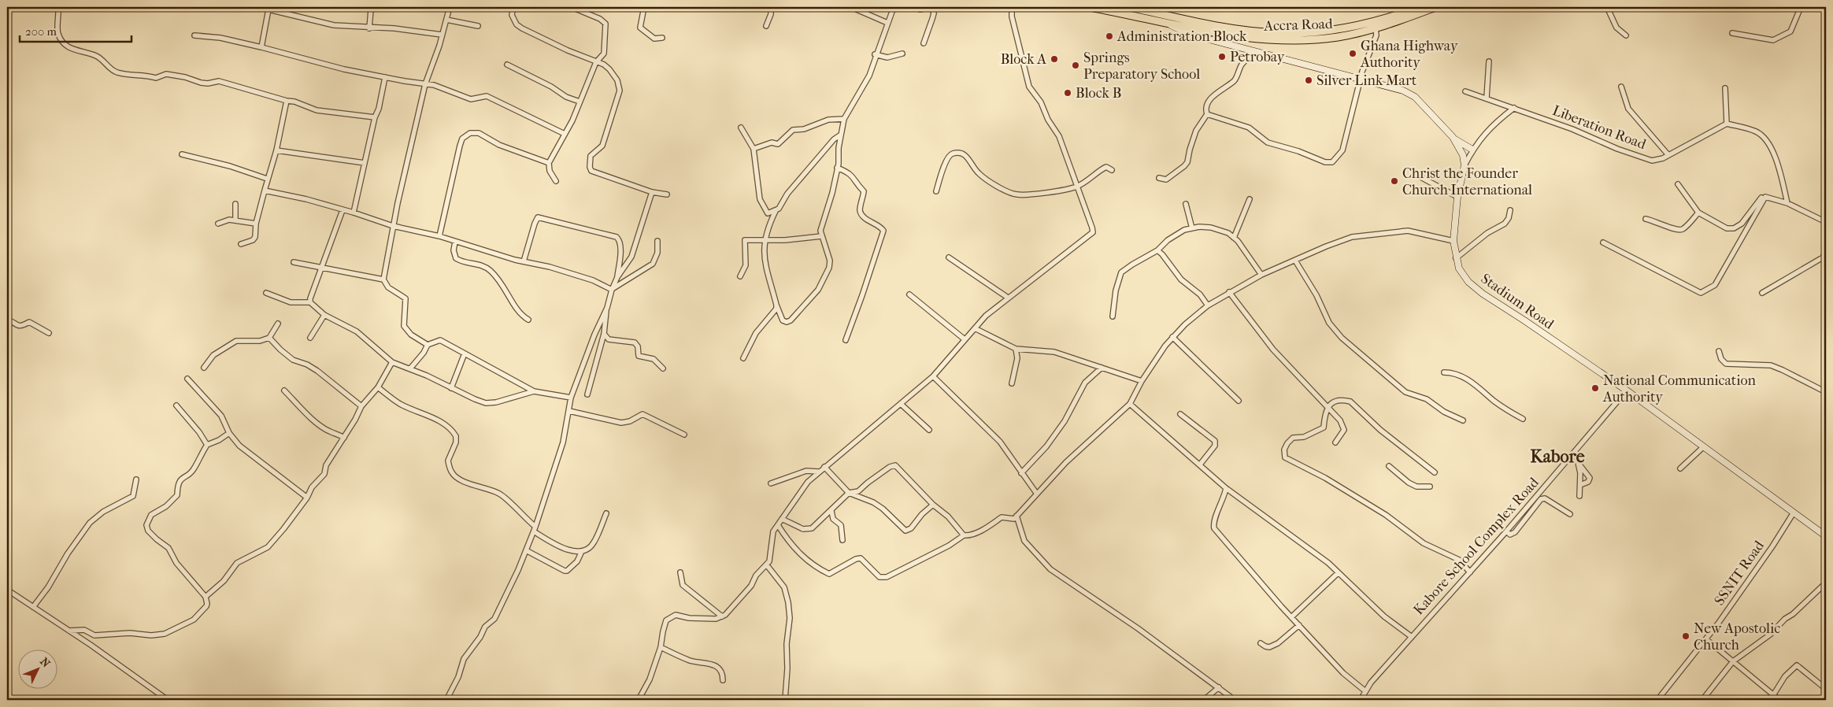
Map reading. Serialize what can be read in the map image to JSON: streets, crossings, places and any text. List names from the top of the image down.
{
  "streets": {
    "main road": ["Accra Road", "Stadium Road"],
    "street": ["Liberation Road", "Kabore School Complex Road", "SSNIT Road"]
  },
  "crossings": [
    ["Accra Road", "Stadium Road"],
    ["Stadium Road", "Kabore School Complex Road"],
    ["Stadium Road", "SSNIT Road"]
  ],
  "districts": ["Kabore"],
  "places": [
    "Administration Block",
    "Ghana Highway Authority",
    "Petrobay",
    "Block A",
    "Springs Preparatory School",
    "Silver Link Mart",
    "Block B",
    "Christ the Founder Church International",
    "National Communication Authority",
    "New Apostolic Church"
  ],
  "scale_bar": "200 m",
  "north": "top right"
}
